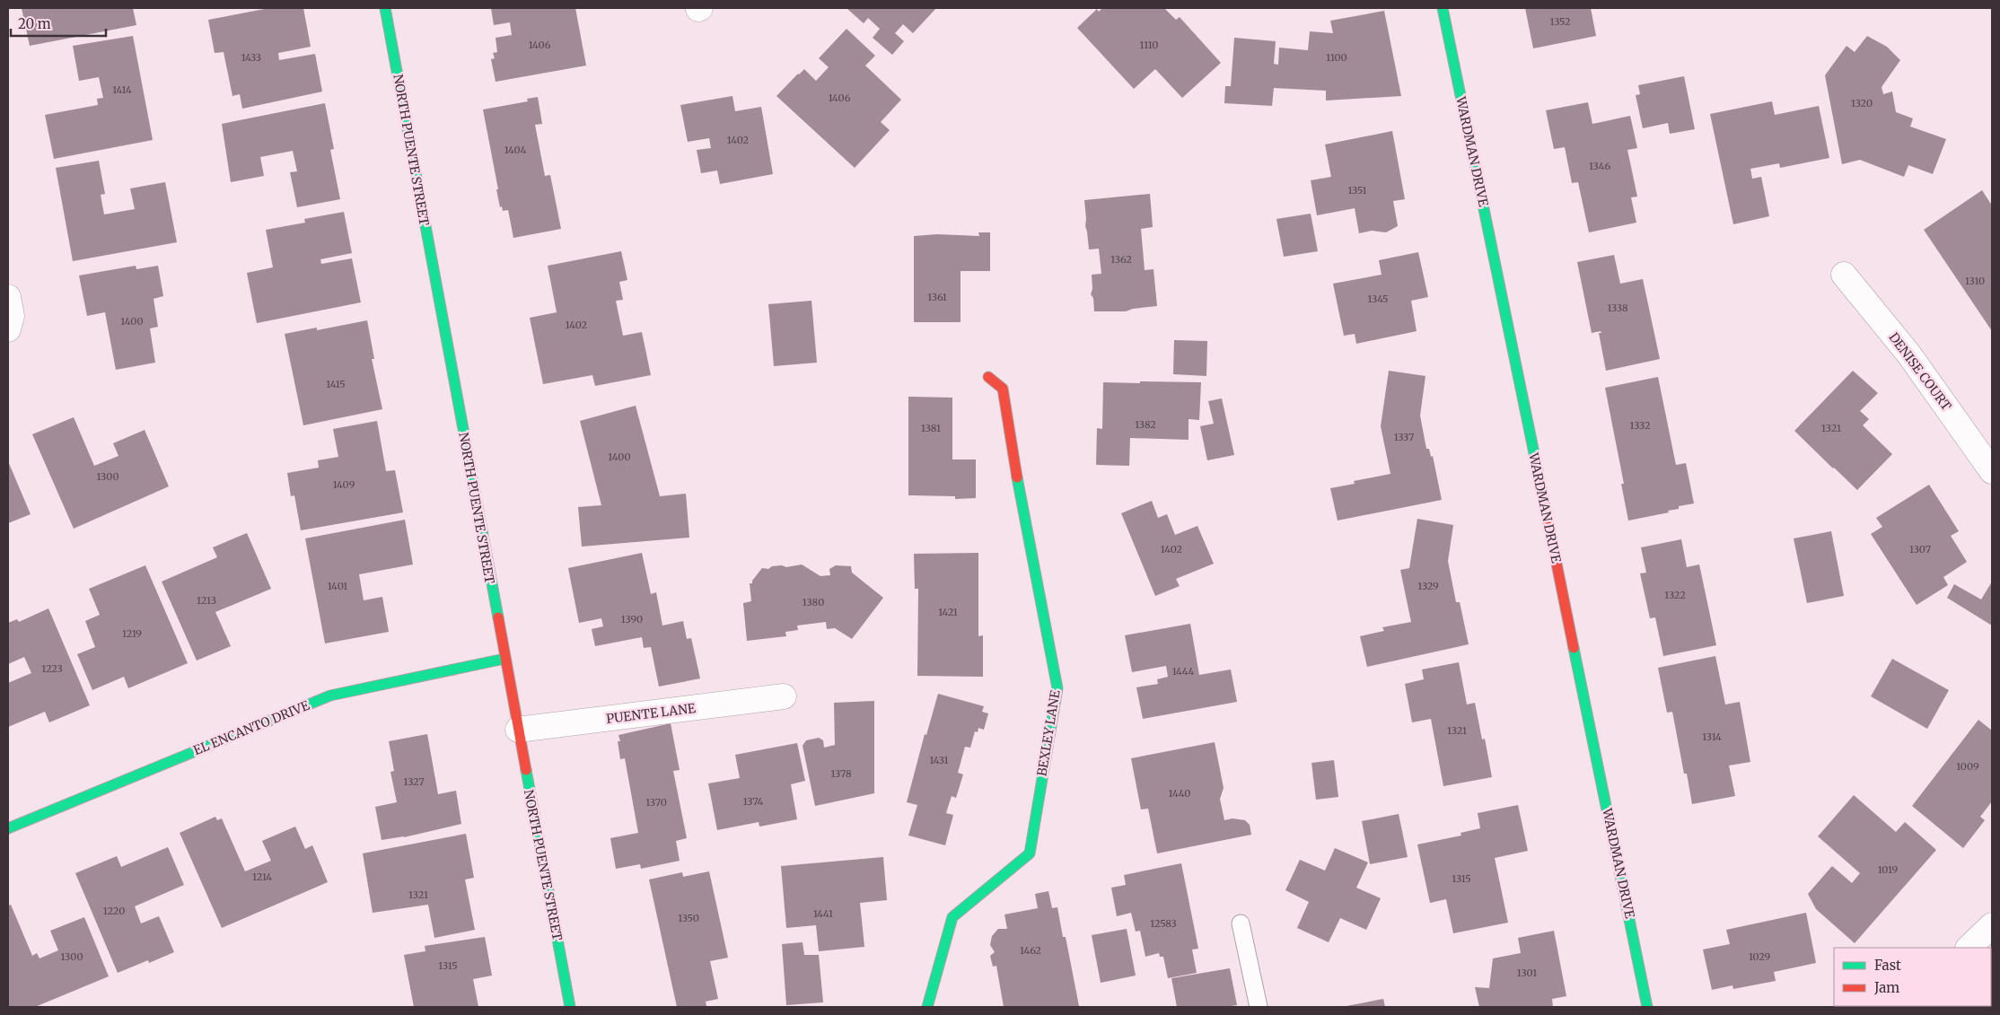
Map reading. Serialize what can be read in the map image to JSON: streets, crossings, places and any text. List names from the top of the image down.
{
  "streets": {
    "street": [
      "NORTH PUENTE STREET",
      "WARDMAN DRIVE",
      "DENISE COURT",
      "PUENTE LANE",
      "EL ENCANTO DRIVE",
      "BEXLEY LANE"
    ]
  },
  "crossings": [
    ["NORTH PUENTE STREET", "PUENTE LANE"],
    ["NORTH PUENTE STREET", "EL ENCANTO DRIVE"]
  ],
  "house_numbers": [
    "1352",
    "1406",
    "1110",
    "1433",
    "1100",
    "1414",
    "1406",
    "1320",
    "1402",
    "1404",
    "1346",
    "1351",
    "1362",
    "1310",
    "1361",
    "1345",
    "1338",
    "1400",
    "1402",
    "1415",
    "1382",
    "1332",
    "1381",
    "1321",
    "1337",
    "1400",
    "1300",
    "1409",
    "1402",
    "1307",
    "1401",
    "1329",
    "1322",
    "1213",
    "1380",
    "1421",
    "1390",
    "1219",
    "1223",
    "1444",
    "1321",
    "1314",
    "1431",
    "1009",
    "1378",
    "1327",
    "1440",
    "1374",
    "1370",
    "1019",
    "1214",
    "1315",
    "1321",
    "1220",
    "1441",
    "1350",
    "12583",
    "1462",
    "1300",
    "1029",
    "1315",
    "1301"
  ],
  "legend": ["Fast", "Jam"],
  "scale_bar": "20 m"
}
